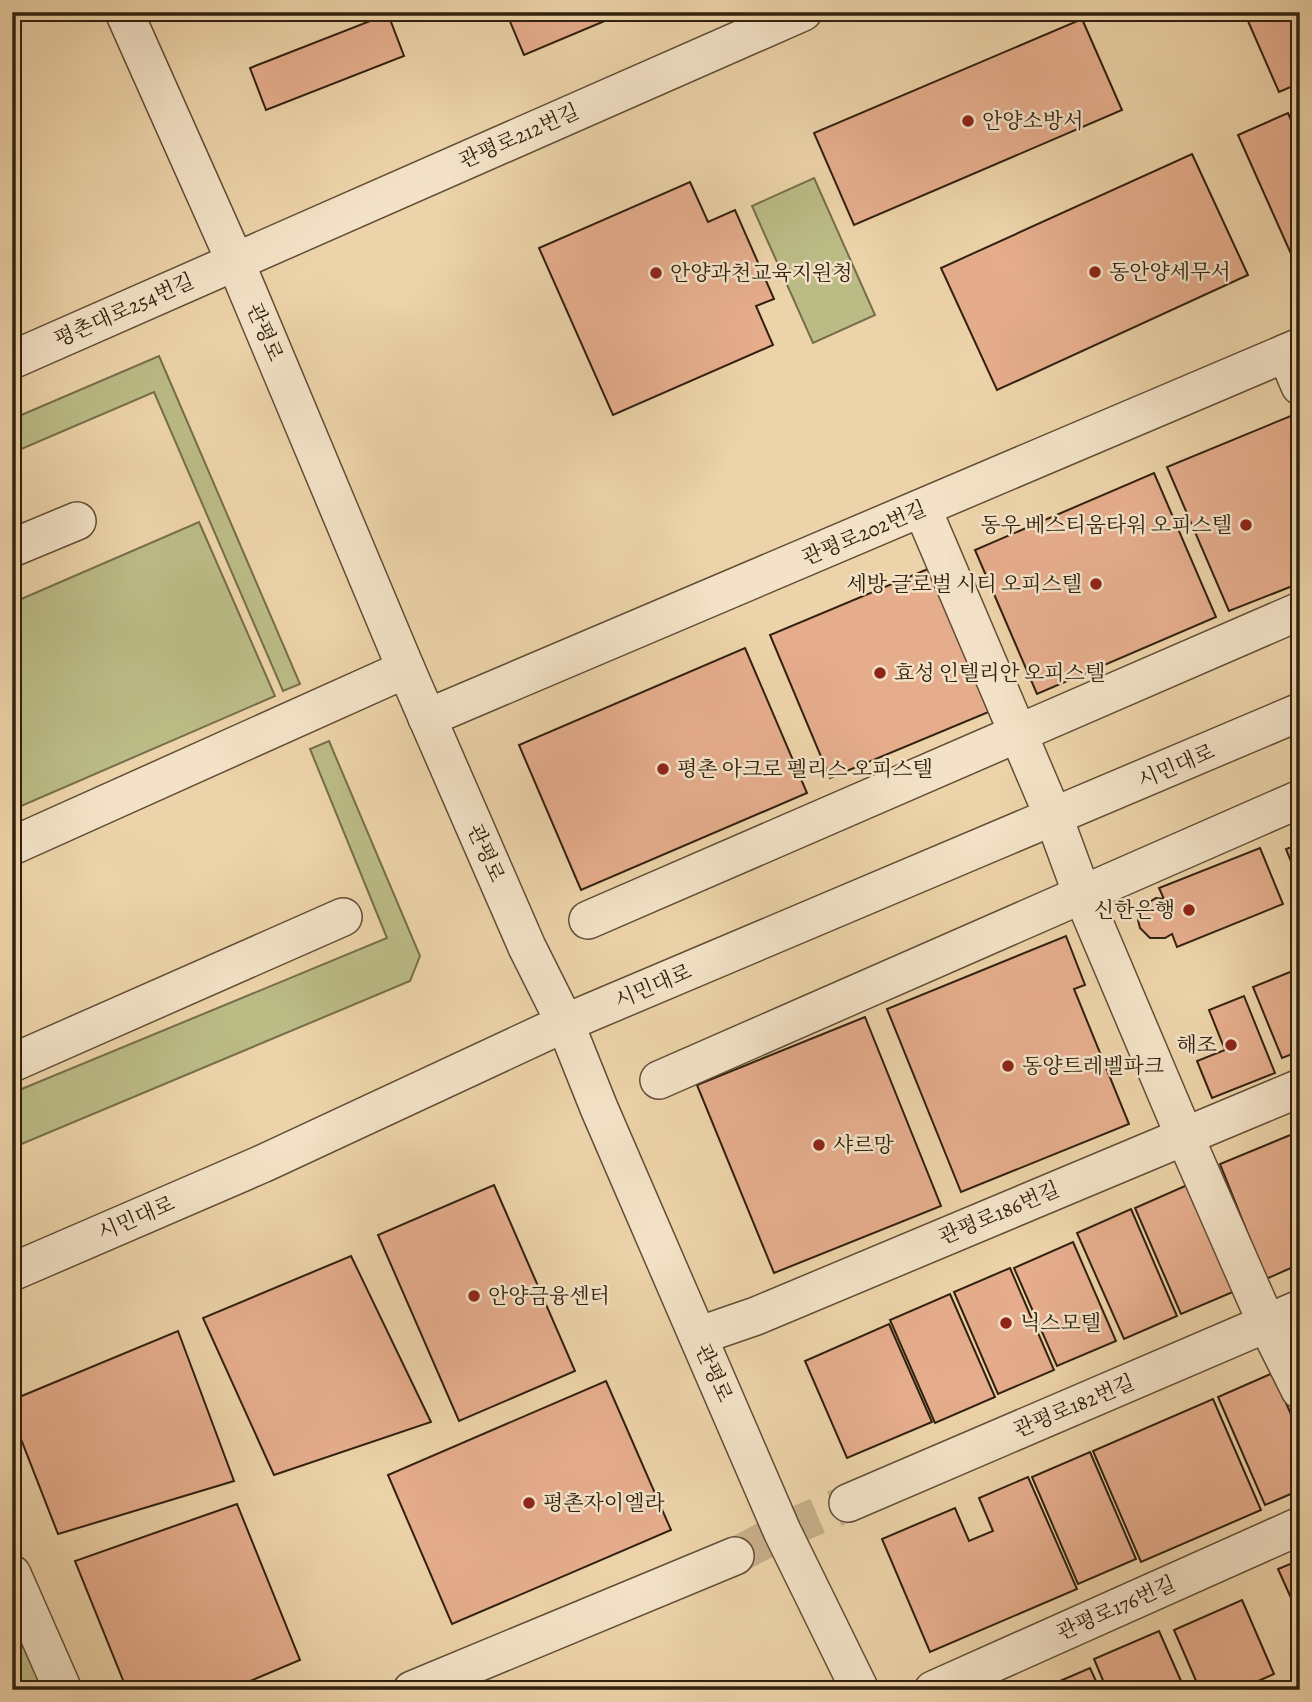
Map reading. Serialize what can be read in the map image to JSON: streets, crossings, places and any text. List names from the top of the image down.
{
  "streets": {
    "street": [
      "관평로212번길",
      "평촌대로254번길",
      "관평로",
      "관평로202번길",
      "시민대로",
      "관평로186번길",
      "관평로182번길",
      "관평로176번길"
    ]
  },
  "crossings": [
    ["관평로212번길", "평촌대로254번길"],
    ["관평로212번길", "관평로"],
    ["평촌대로254번길", "관평로"],
    ["관평로", "관평로202번길"],
    ["관평로", "시민대로"],
    ["관평로", "관평로186번길"]
  ],
  "places": [
    "안양소방서",
    "동안양세무서",
    "안양과천교육지원청",
    "동우 베스티움타워 오피스텔",
    "세방 글로벌 시티 오피스텔",
    "효성 인텔리안 오피스텔",
    "평촌 아크로 펠리스 오피스텔",
    "신한은행",
    "해조",
    "동양트레벨파크",
    "샤르망",
    "안양금융센터",
    "닉스모텔",
    "평촌자이엘라"
  ]
}
